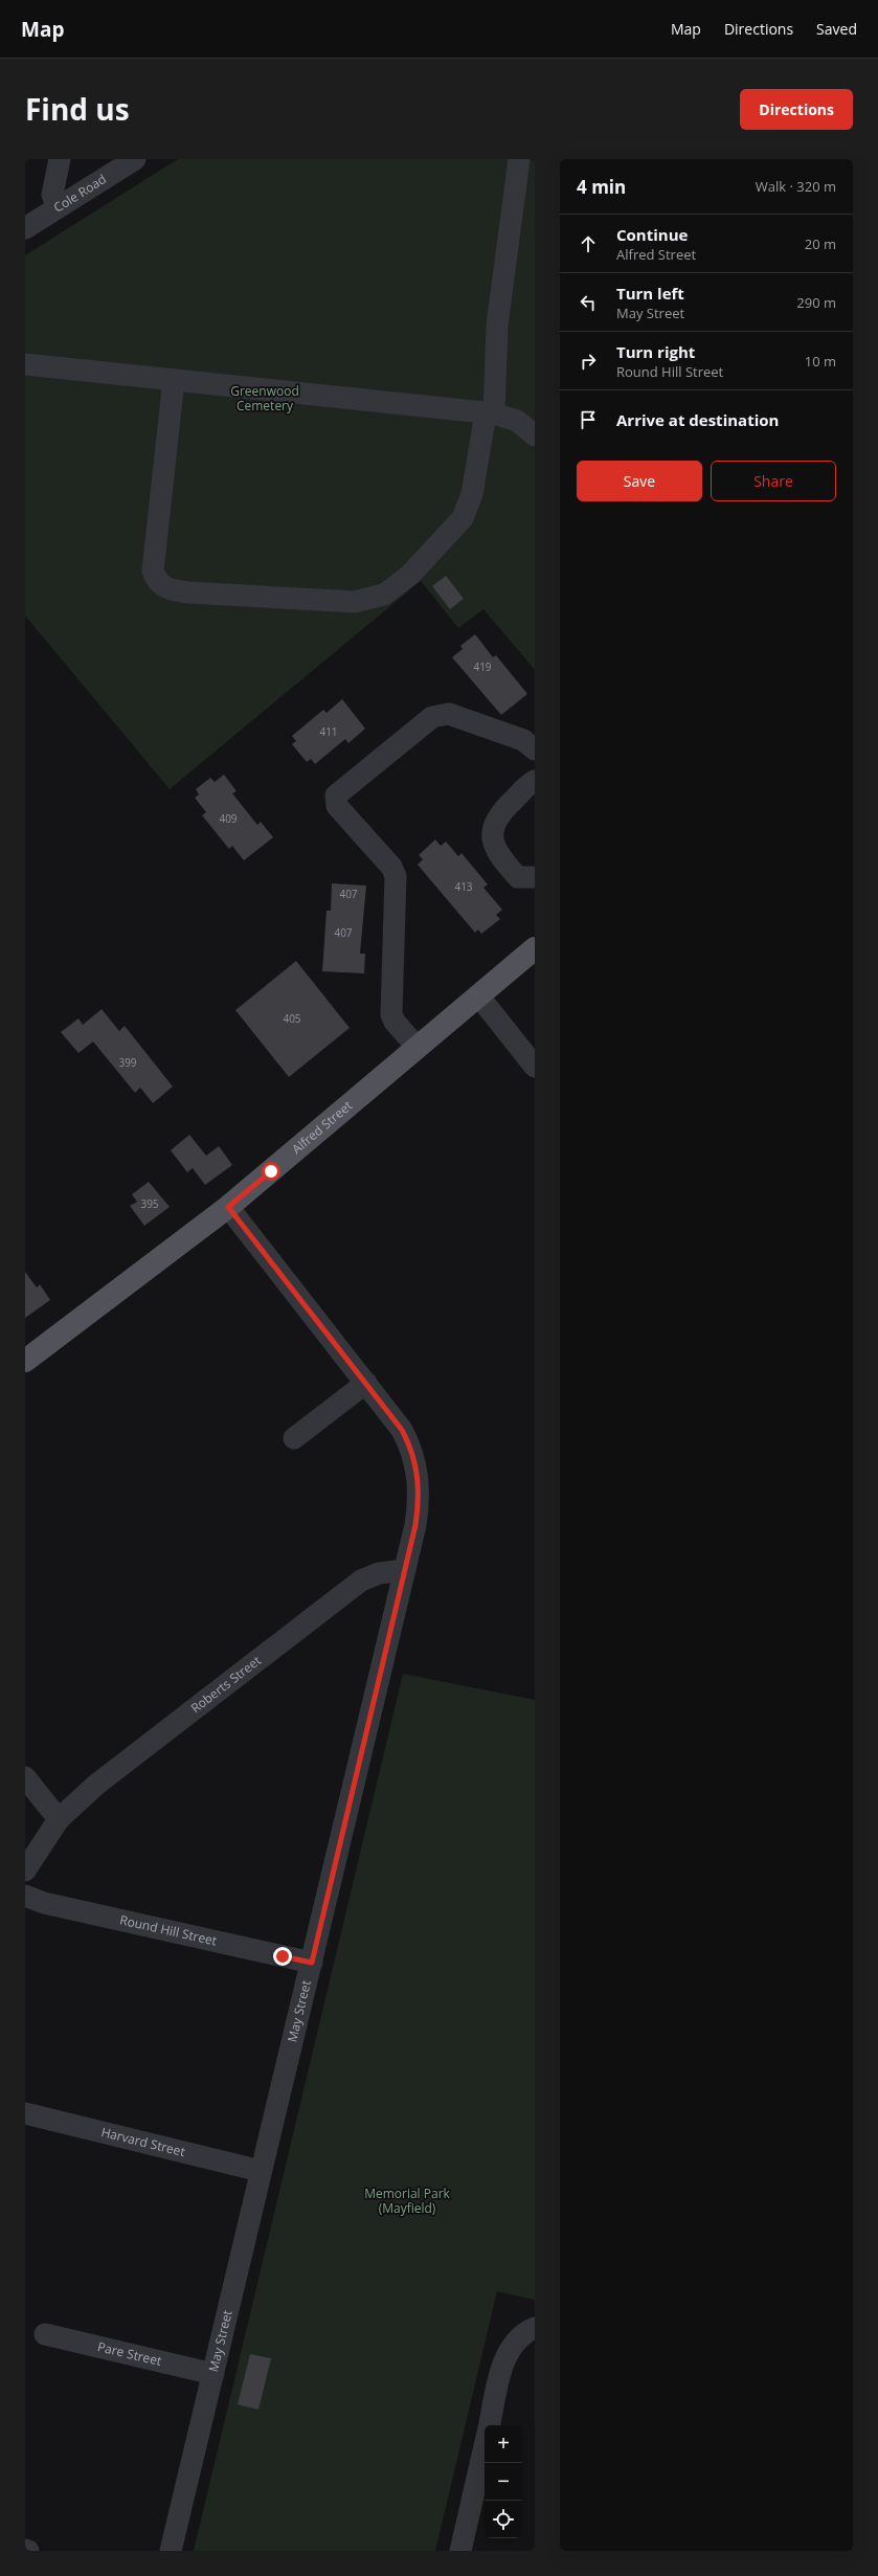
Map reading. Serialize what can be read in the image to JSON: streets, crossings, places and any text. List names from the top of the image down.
{
  "streets": {
    "main road": ["Alfred Street"],
    "street": [
      "Cole Road",
      "Roberts Street",
      "Round Hill Street",
      "May Street",
      "Harvard Street",
      "Pare Street"
    ]
  },
  "crossings": [
    ["Alfred Street", "May Street"],
    ["Roberts Street", "May Street"],
    ["Round Hill Street", "May Street"],
    ["May Street", "Harvard Street"],
    ["May Street", "Pare Street"]
  ],
  "parks": ["Greenwood Cemetery", "Memorial Park (Mayfield)"],
  "house_numbers": [
    "419",
    "411",
    "409",
    "413",
    "407",
    "407",
    "405",
    "399",
    "395"
  ],
  "page": {
    "header": "Map",
    "nav": ["Map", "Directions", "Saved"],
    "title": "Find us",
    "buttons": [
      "Directions",
      ["Save", "Share"]
    ],
    "heading": ["4 min", "Walk · 320 m"],
    "list": [
      ["Continue", "Alfred Street", "20 m"],
      ["Turn left", "May Street", "290 m"],
      ["Turn right", "Round Hill Street", "10 m"],
      "Arrive at destination"
    ],
    "map_buttons": ["+", "−"]
  }
}
